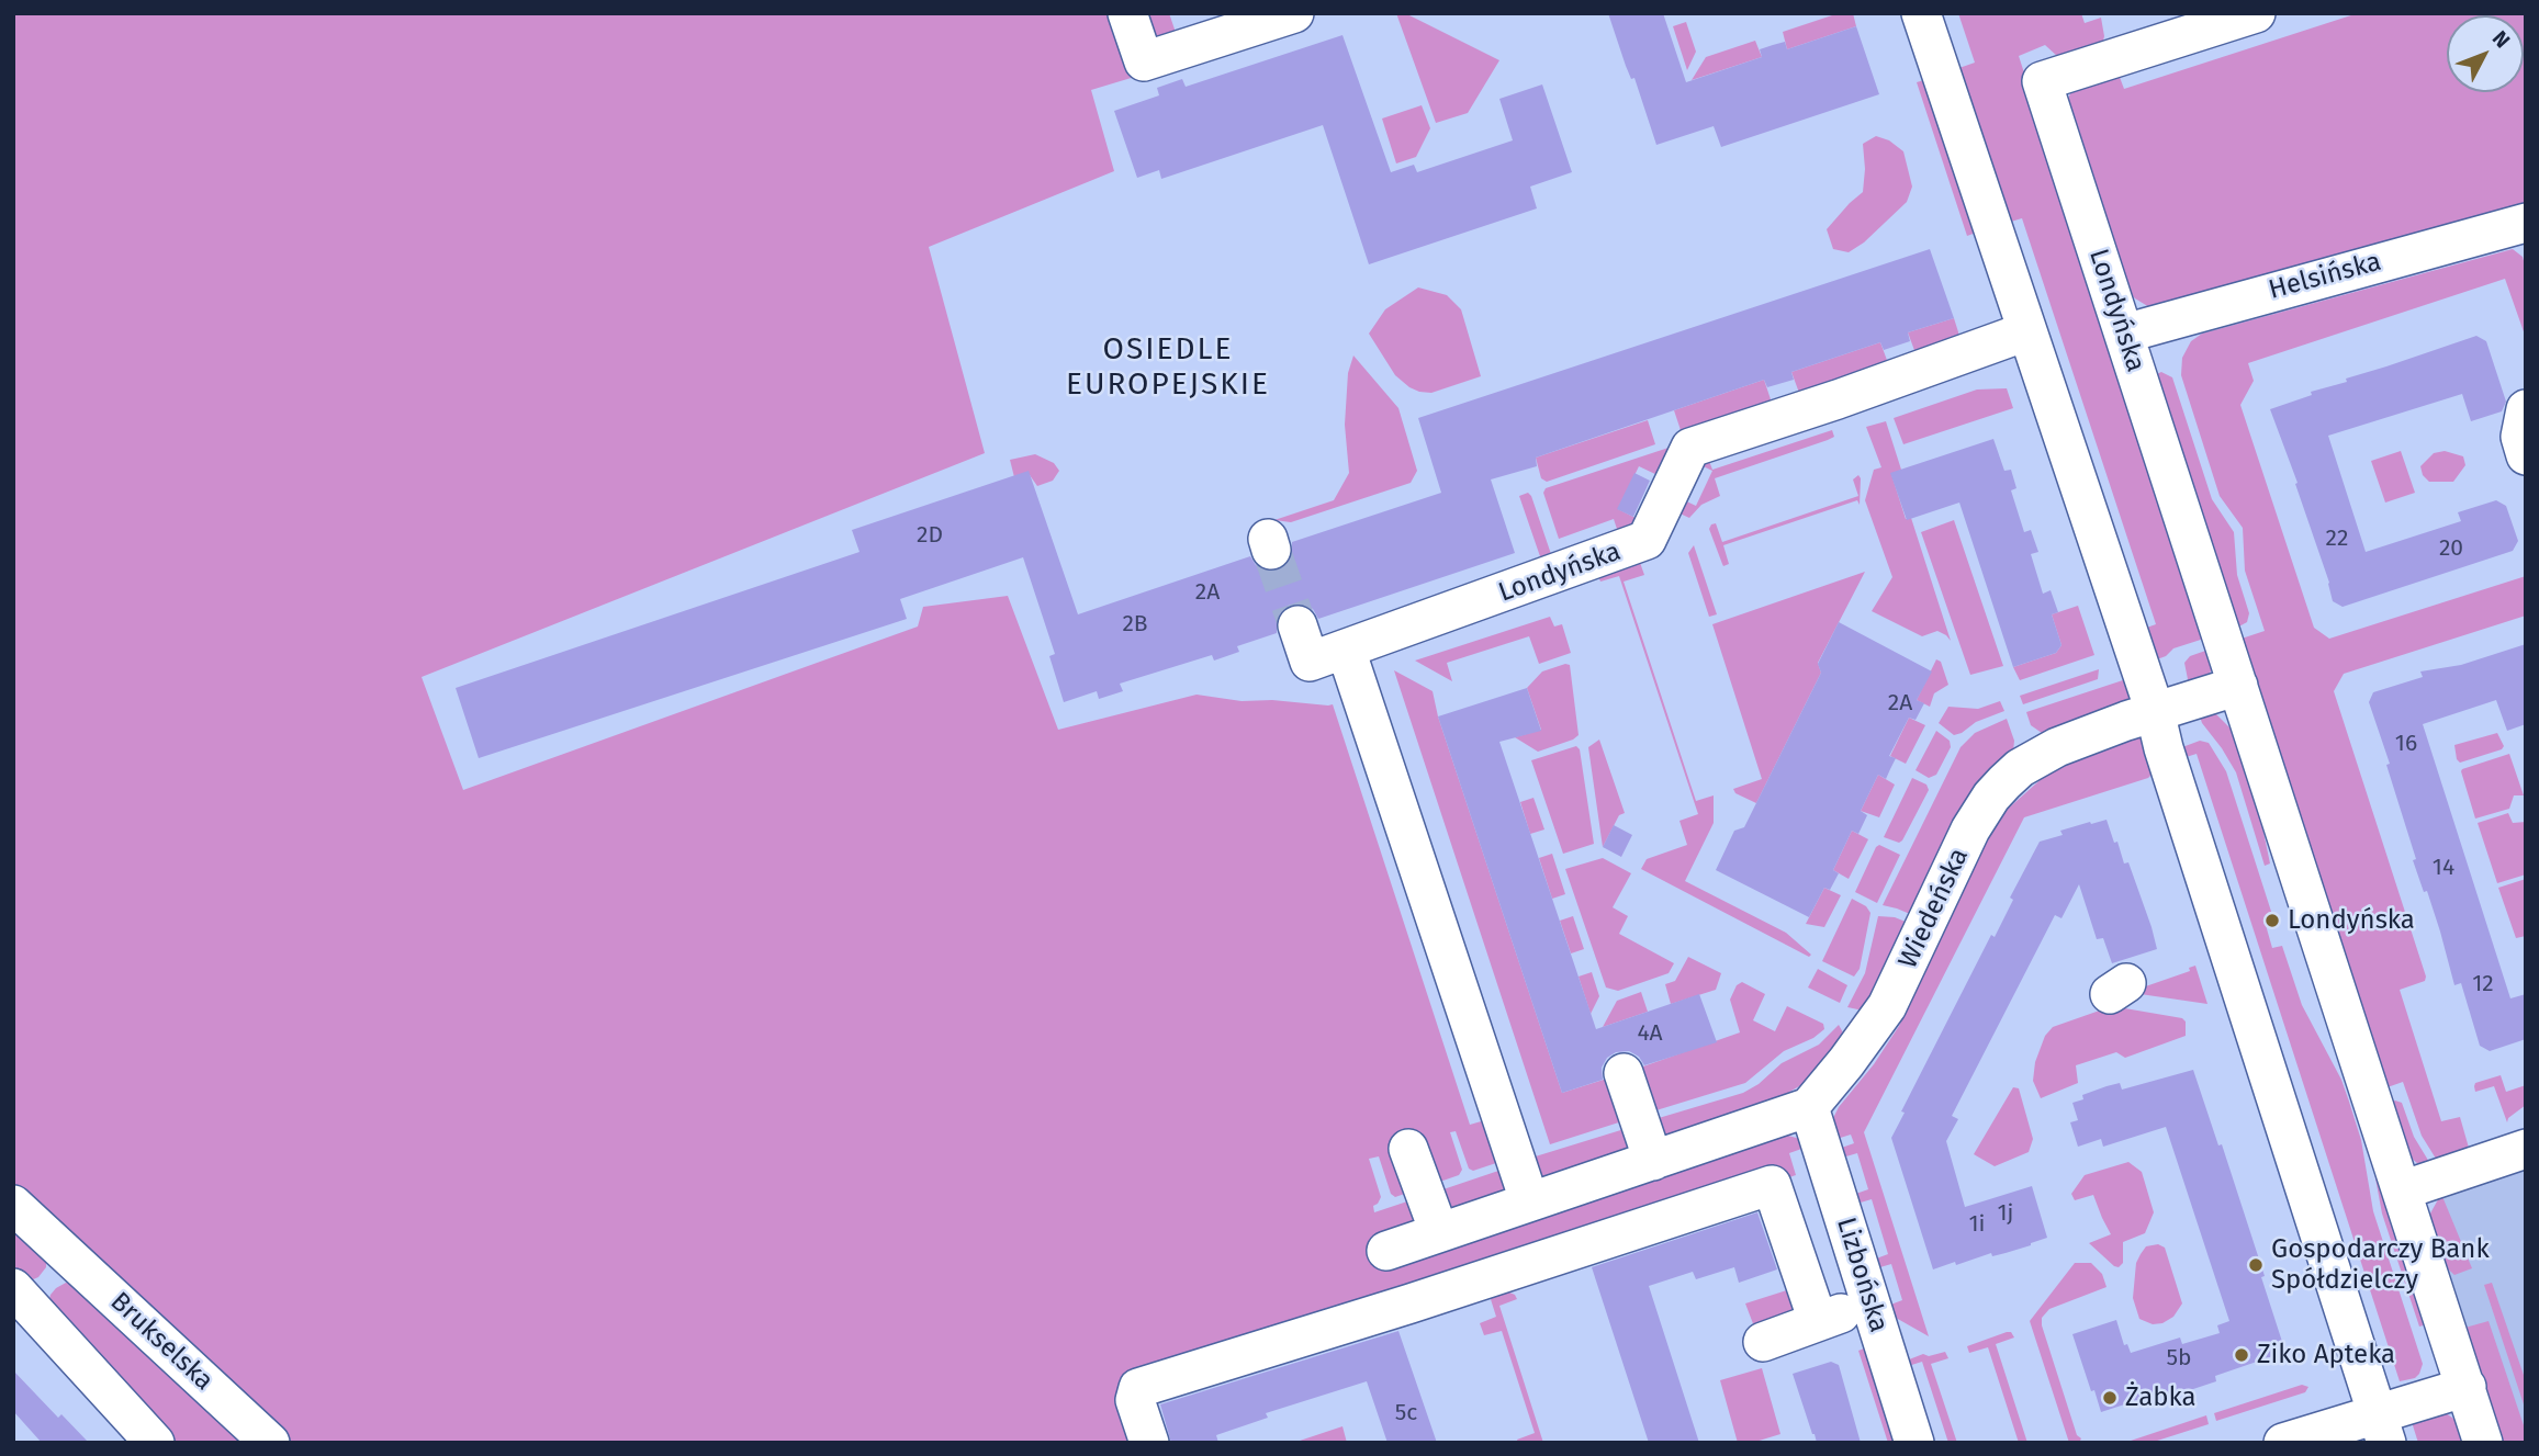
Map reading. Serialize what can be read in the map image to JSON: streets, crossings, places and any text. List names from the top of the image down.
{
  "streets": {
    "street": [
      "Helsińska",
      "Londyńska",
      "Wiedeńska",
      "Lizbońska",
      "Brukselska"
    ]
  },
  "crossings": [
    ["Helsińska", "Londyńska"],
    ["Londyńska", "Wiedeńska"],
    ["Wiedeńska", "Lizbońska"]
  ],
  "districts": ["OSIEDLE EUROPEJSKIE"],
  "places": [
    "Londyńska",
    "Gospodarczy Bank Spółdzielczy",
    "Ziko Apteka",
    "Żabka"
  ],
  "house_numbers": [
    "2D",
    "22",
    "20",
    "2A",
    "2B",
    "2A",
    "16",
    "14",
    "12",
    "4A",
    "1j",
    "1i",
    "5b",
    "5c"
  ],
  "north": "top right"
}
